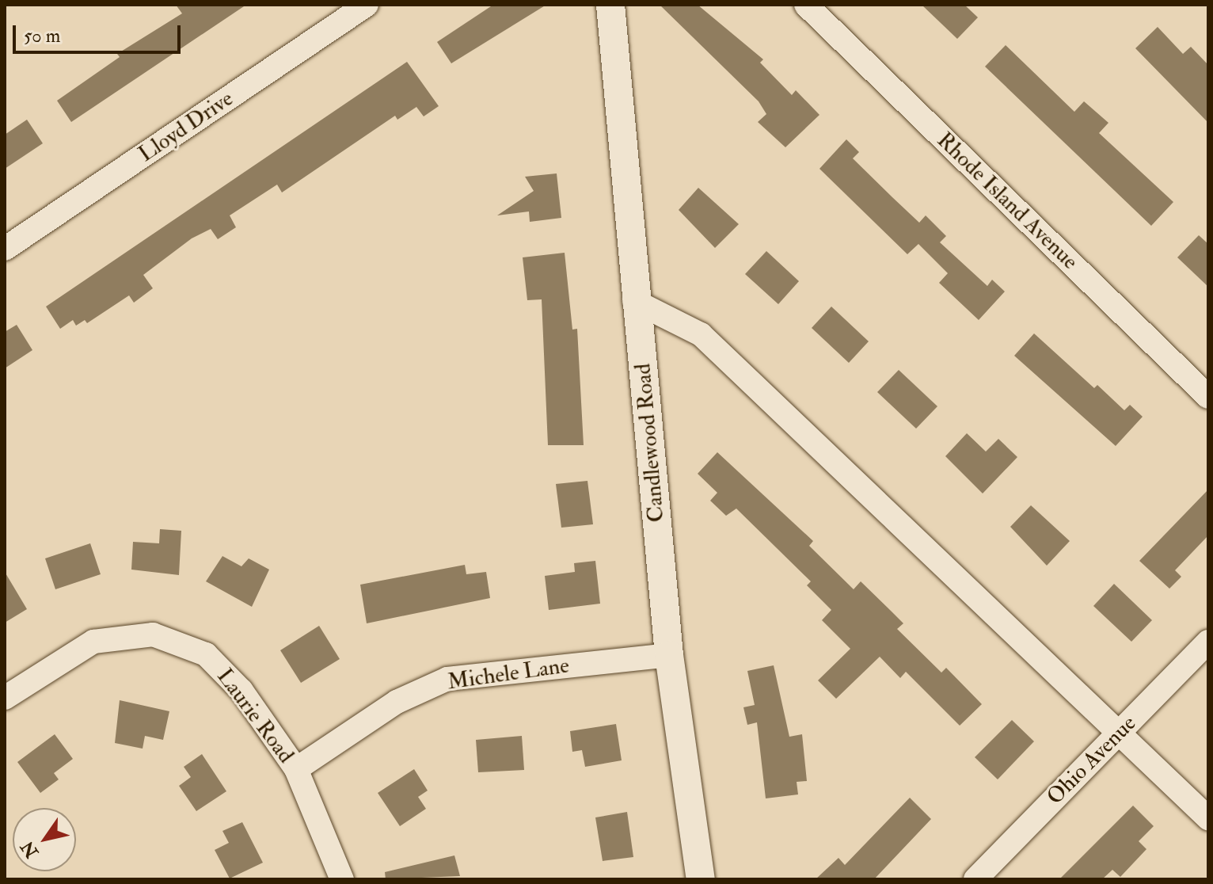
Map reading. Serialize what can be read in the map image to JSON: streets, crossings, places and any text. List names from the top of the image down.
{
  "streets": {
    "street": [
      "Lloyd Drive",
      "Rhode Island Avenue",
      "Candlewood Road",
      "Michele Lane",
      "Laurie Road",
      "Ohio Avenue"
    ]
  },
  "crossings": [
    ["Candlewood Road", "Michele Lane"],
    ["Michele Lane", "Laurie Road"]
  ],
  "scale_bar": "50 m",
  "north": "bottom left"
}
